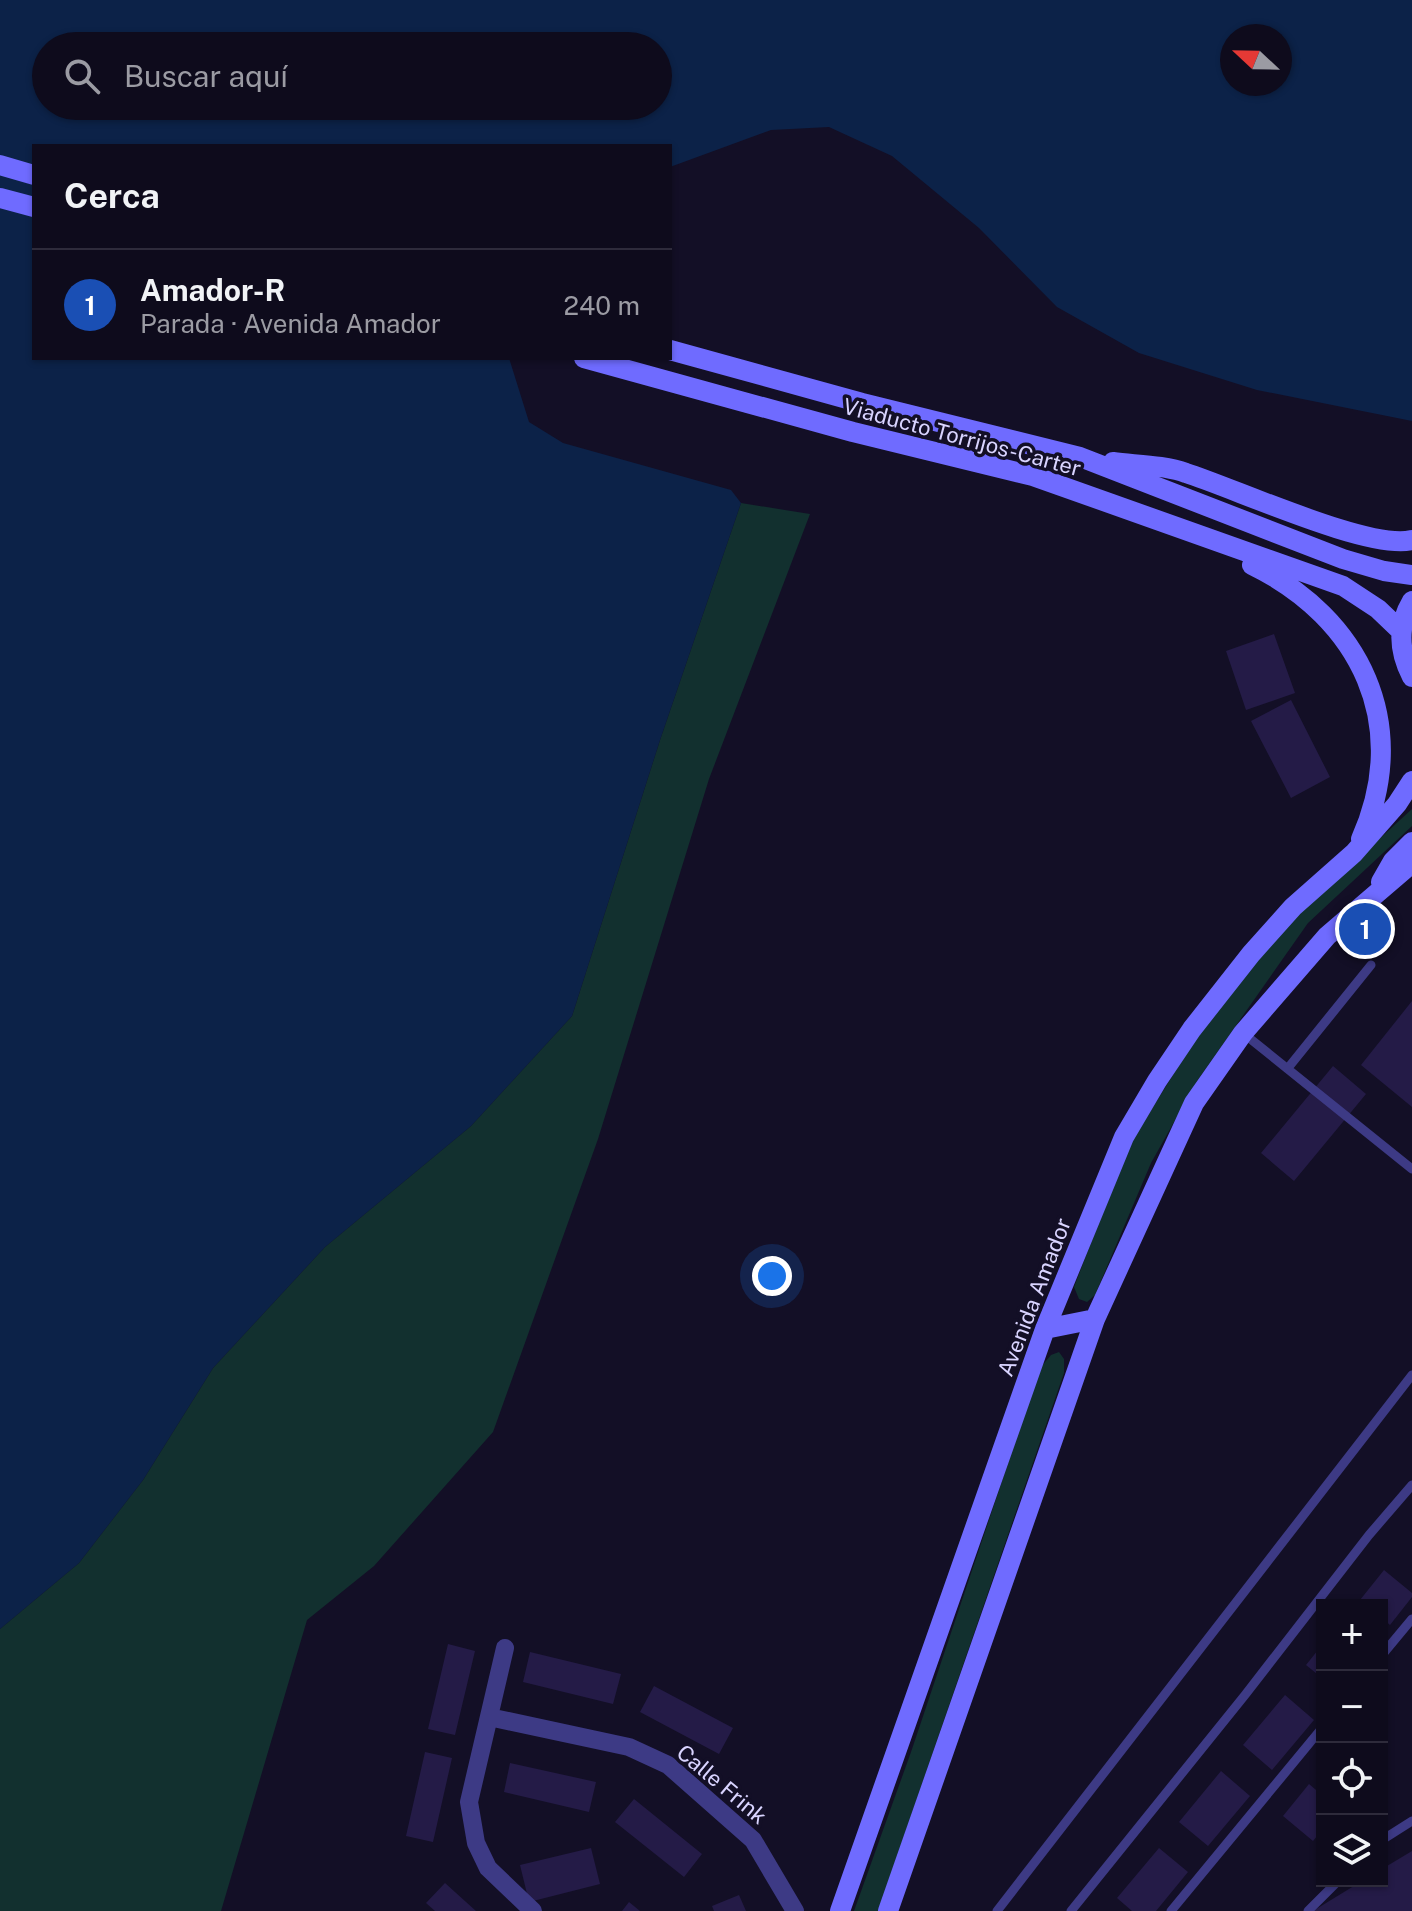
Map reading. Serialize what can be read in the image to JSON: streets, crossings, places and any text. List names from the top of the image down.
{
  "streets": {
    "main road": ["Viaducto Torrijos-Carter", "Avenida Amador"],
    "street": ["Calle Frink"]
  },
  "north": "left",
  "page": {
    "search": "Buscar aquí",
    "heading": "Cerca",
    "list": [
      {
        "mark": "1",
        "name": "Amador-R",
        "note": "Parada · Avenida Amador",
        "value": "240 m"
      }
    ],
    "pins": "1",
    "map_buttons": ["+", "−"]
  }
}
